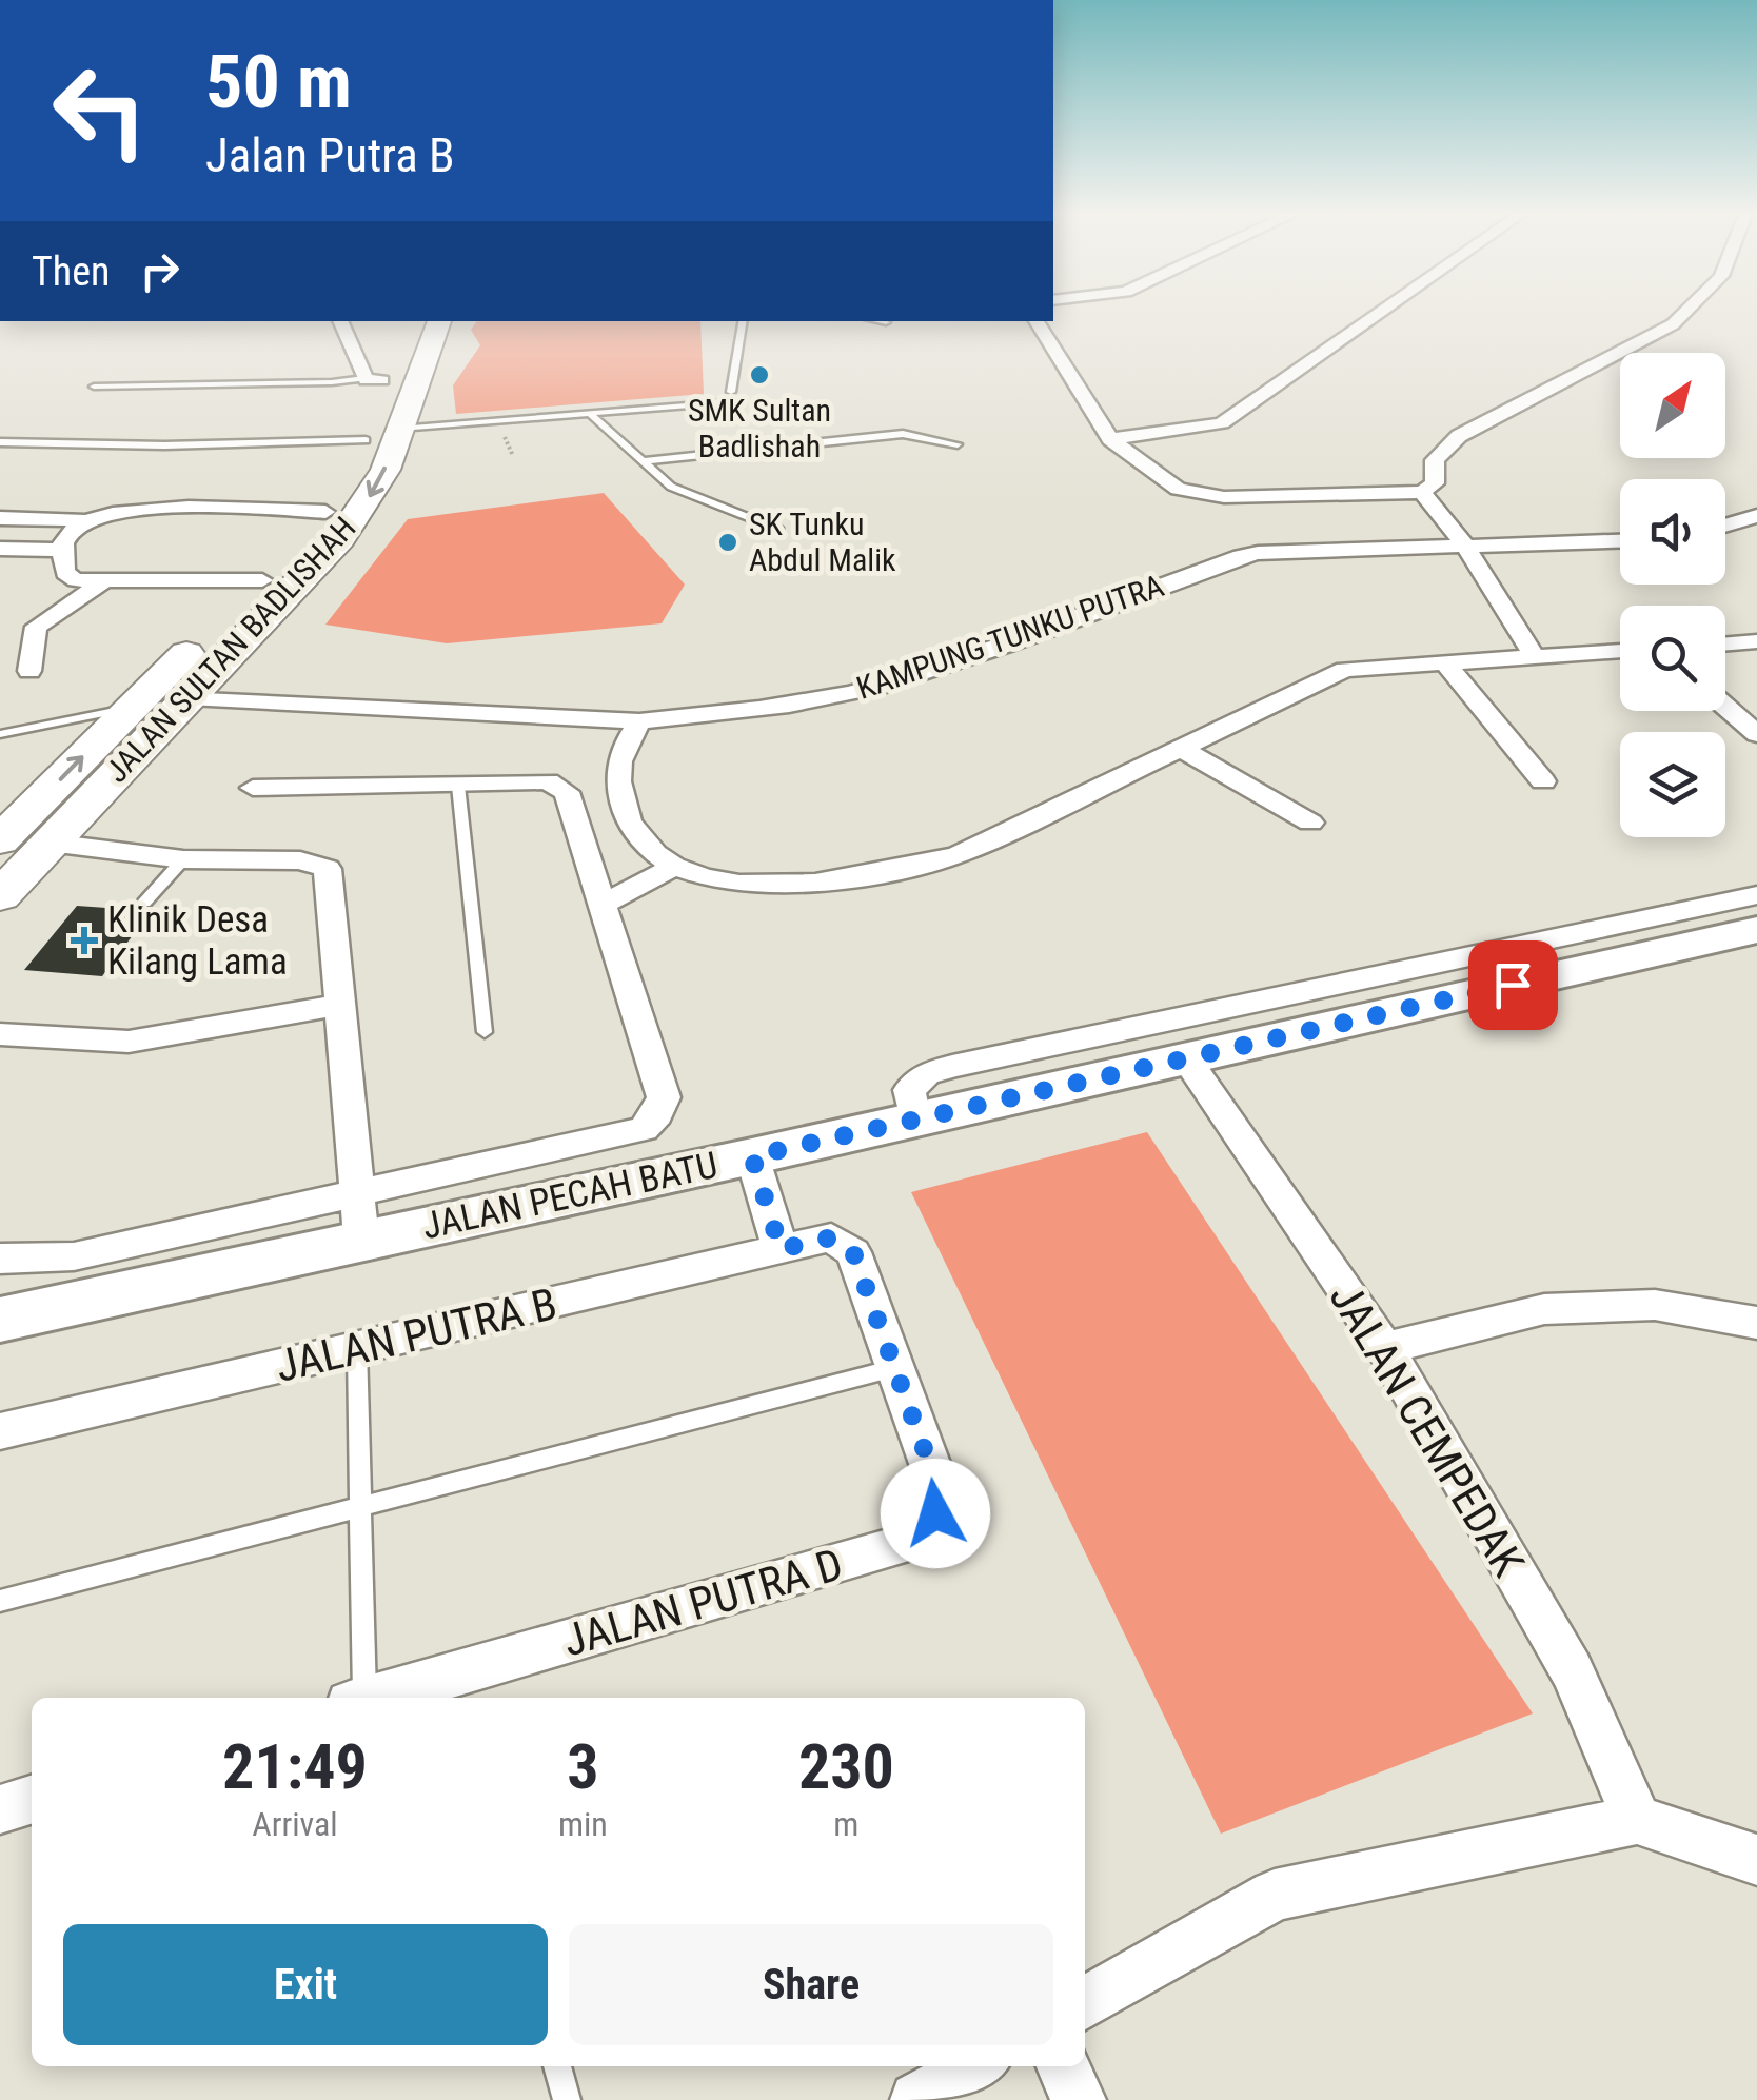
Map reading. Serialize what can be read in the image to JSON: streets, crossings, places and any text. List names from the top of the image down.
{
  "streets": {
    "main road": ["JALAN SULTAN BADLISHAH"],
    "street": [
      "KAMPUNG TUNKU PUTRA",
      "JALAN PECAH BATU",
      "JALAN PUTRA B",
      "JALAN CEMPEDAK",
      "JALAN PUTRA D"
    ]
  },
  "crossings": [
    ["KAMPUNG TUNKU PUTRA", "JALAN SULTAN BADLISHAH"],
    ["JALAN PECAH BATU", "JALAN CEMPEDAK"],
    ["JALAN PUTRA B", "JALAN PUTRA D"]
  ],
  "places": {
    "other": ["SMK Sultan Badlishah", "SK Tunku Abdul Malik"],
    "health": ["Klinik Desa Kilang Lama"]
  },
  "north": "top right",
  "page": {
    "turn": ["50 m", "Jalan Putra B"],
    "then": "Then",
    "eta": [
      "21:49",
      "Arrival",
      "3",
      "min",
      "230",
      "m"
    ],
    "buttons": ["Exit", "Share"]
  }
}
